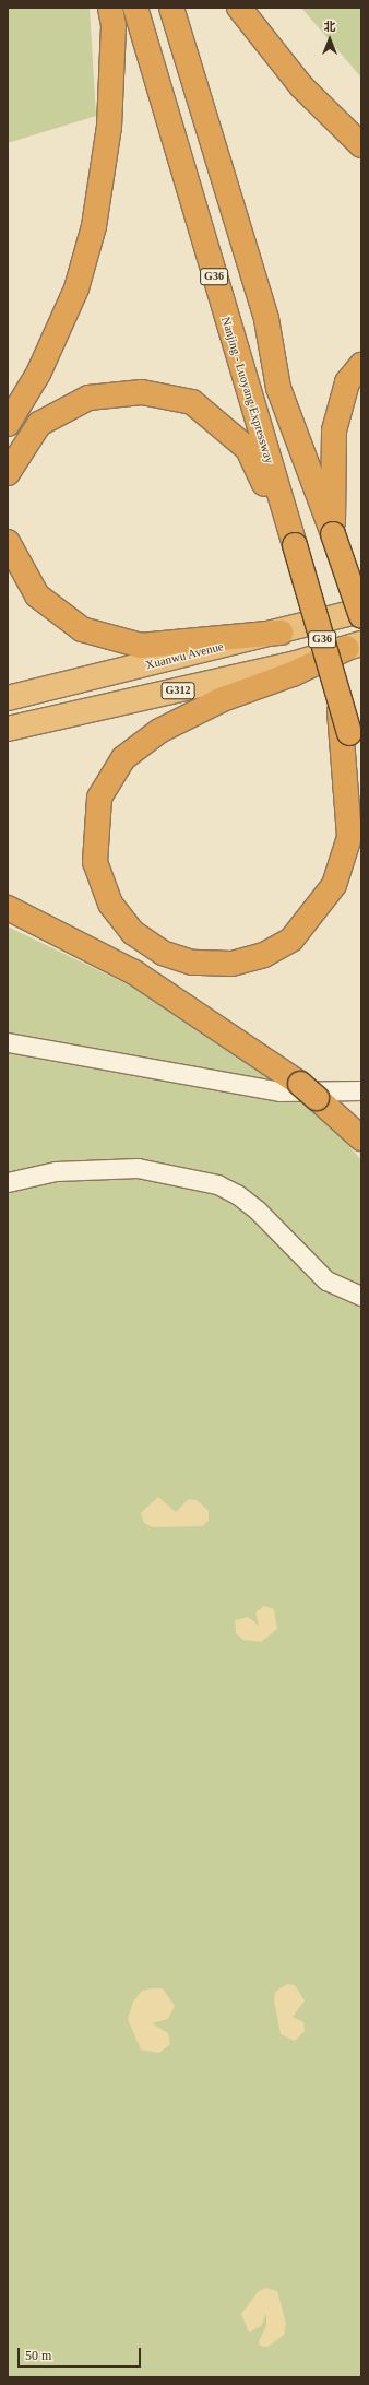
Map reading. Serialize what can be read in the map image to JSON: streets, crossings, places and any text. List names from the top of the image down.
{
  "streets": {
    "highway": [
      "G36",
      "Nanjing - Luoyang Expressway",
      "Xuanwu Avenue",
      "G312"
    ]
  },
  "scale_bar": "50 m",
  "north": "top"
}
